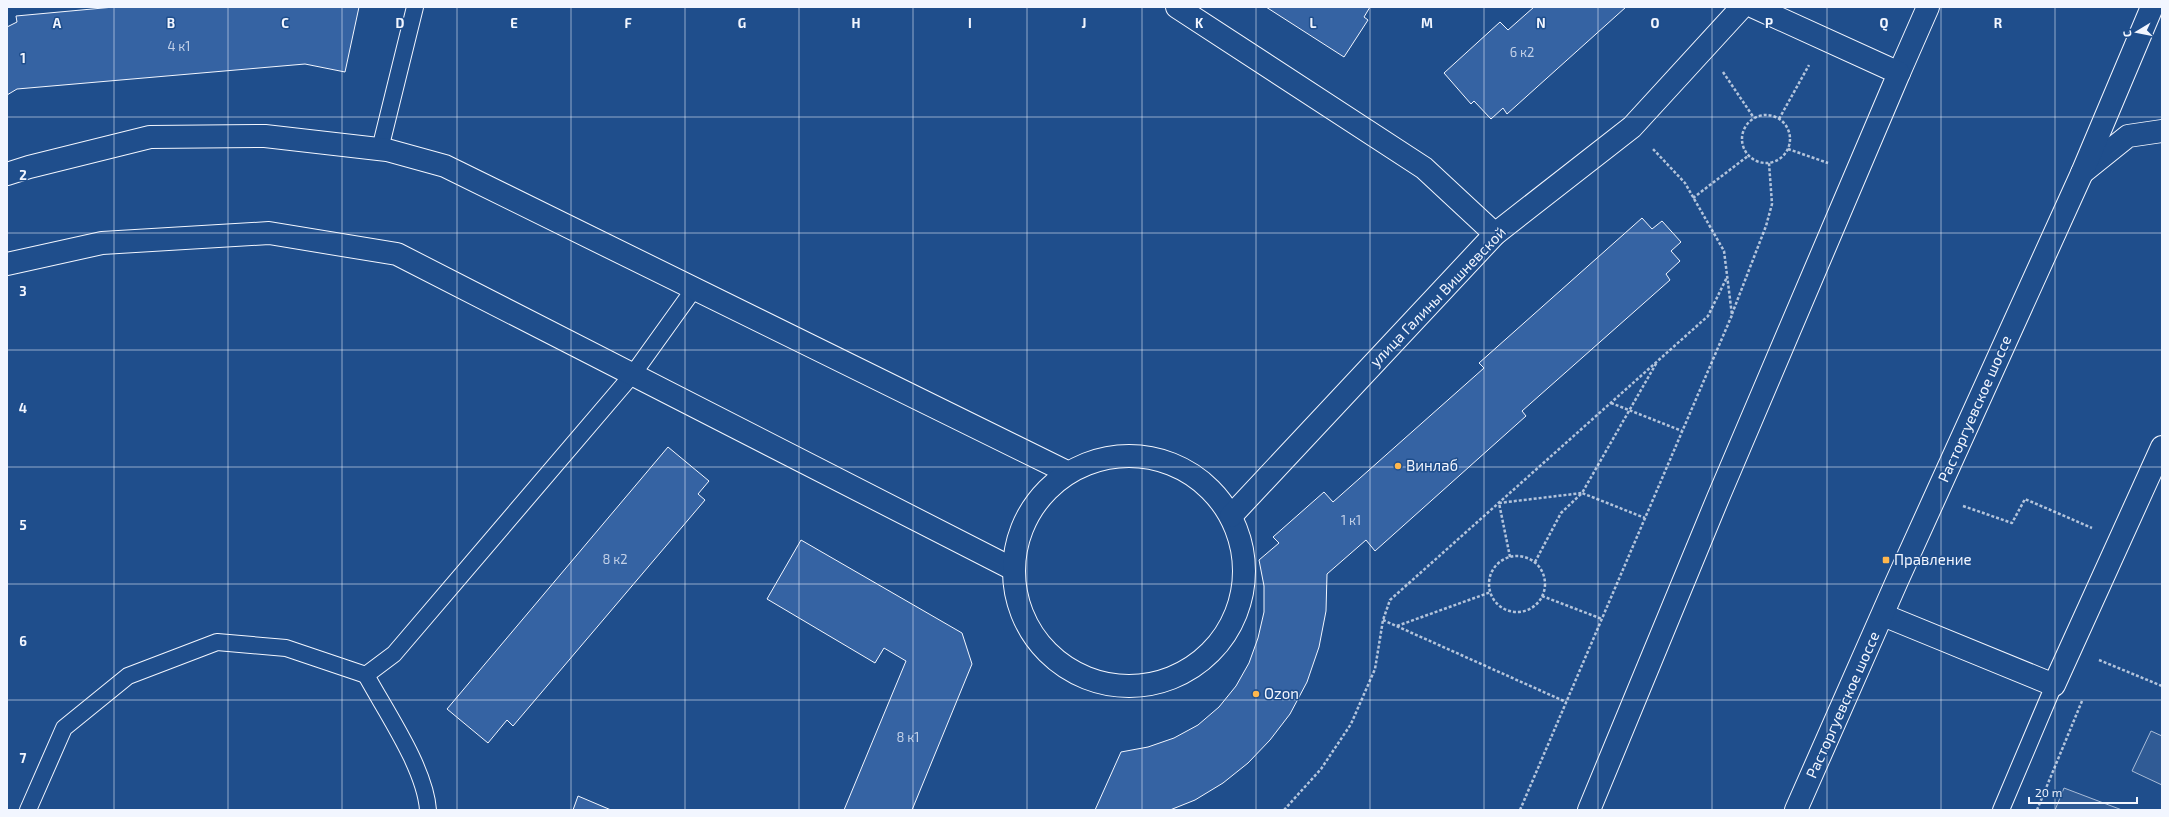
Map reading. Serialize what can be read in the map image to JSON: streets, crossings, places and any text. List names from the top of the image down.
{
  "streets": {
    "street": ["улица Галины Вишневской", "Расторгуевское шоссе"]
  },
  "places": {
    "other": ["Винлаб", "Ozon"],
    "transit": ["Правление"]
  },
  "house_numbers": [
    "4 к1",
    "6 к2",
    "1 к1",
    "8 к2",
    "8 к1"
  ],
  "scale_bar": "20 m",
  "north": "left",
  "grid": {
    "columns": [
      "A",
      "B",
      "C",
      "D",
      "E",
      "F",
      "G",
      "H",
      "I",
      "J",
      "K",
      "L",
      "M",
      "N",
      "O",
      "P",
      "Q",
      "R"
    ],
    "rows": [
      "1",
      "2",
      "3",
      "4",
      "5",
      "6",
      "7"
    ]
  }
}
